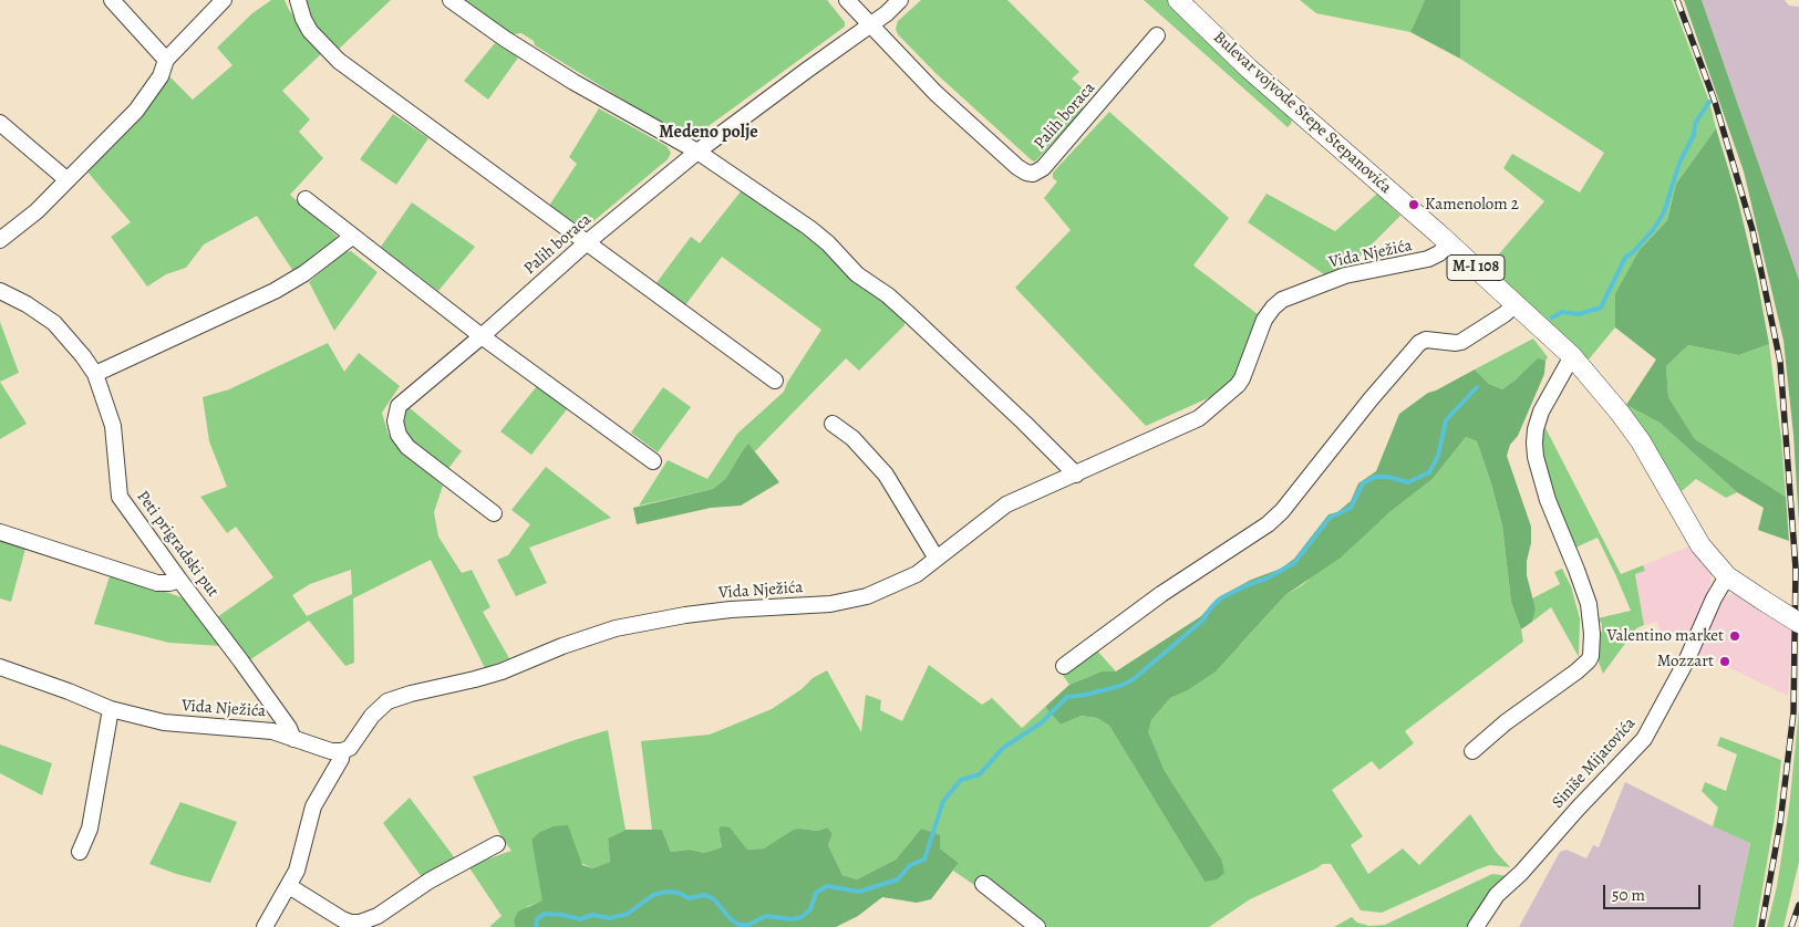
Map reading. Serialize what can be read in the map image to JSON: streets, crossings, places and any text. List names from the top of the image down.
{
  "streets": {
    "main road": ["Bulevar vojvode Stepe Stepanovića", "M-I 108"],
    "street": [
      "Palih boraca",
      "Vida Nježića",
      "Peti prigradski put",
      "Siniše Mijatovića"
    ]
  },
  "crossings": [
    ["Bulevar vojvode Stepe Stepanovića", "Vida Nježića"],
    ["Bulevar vojvode Stepe Stepanovića", "M-I 108"],
    ["Bulevar vojvode Stepe Stepanovića", "Siniše Mijatovića"],
    ["Vida Nježića", "Peti prigradski put"],
    ["M-I 108", "Siniše Mijatovića"]
  ],
  "districts": ["Medeno polje"],
  "places": ["Kamenolom 2", "Valentino market", "Mozzart"],
  "scale_bar": "50 m"
}
